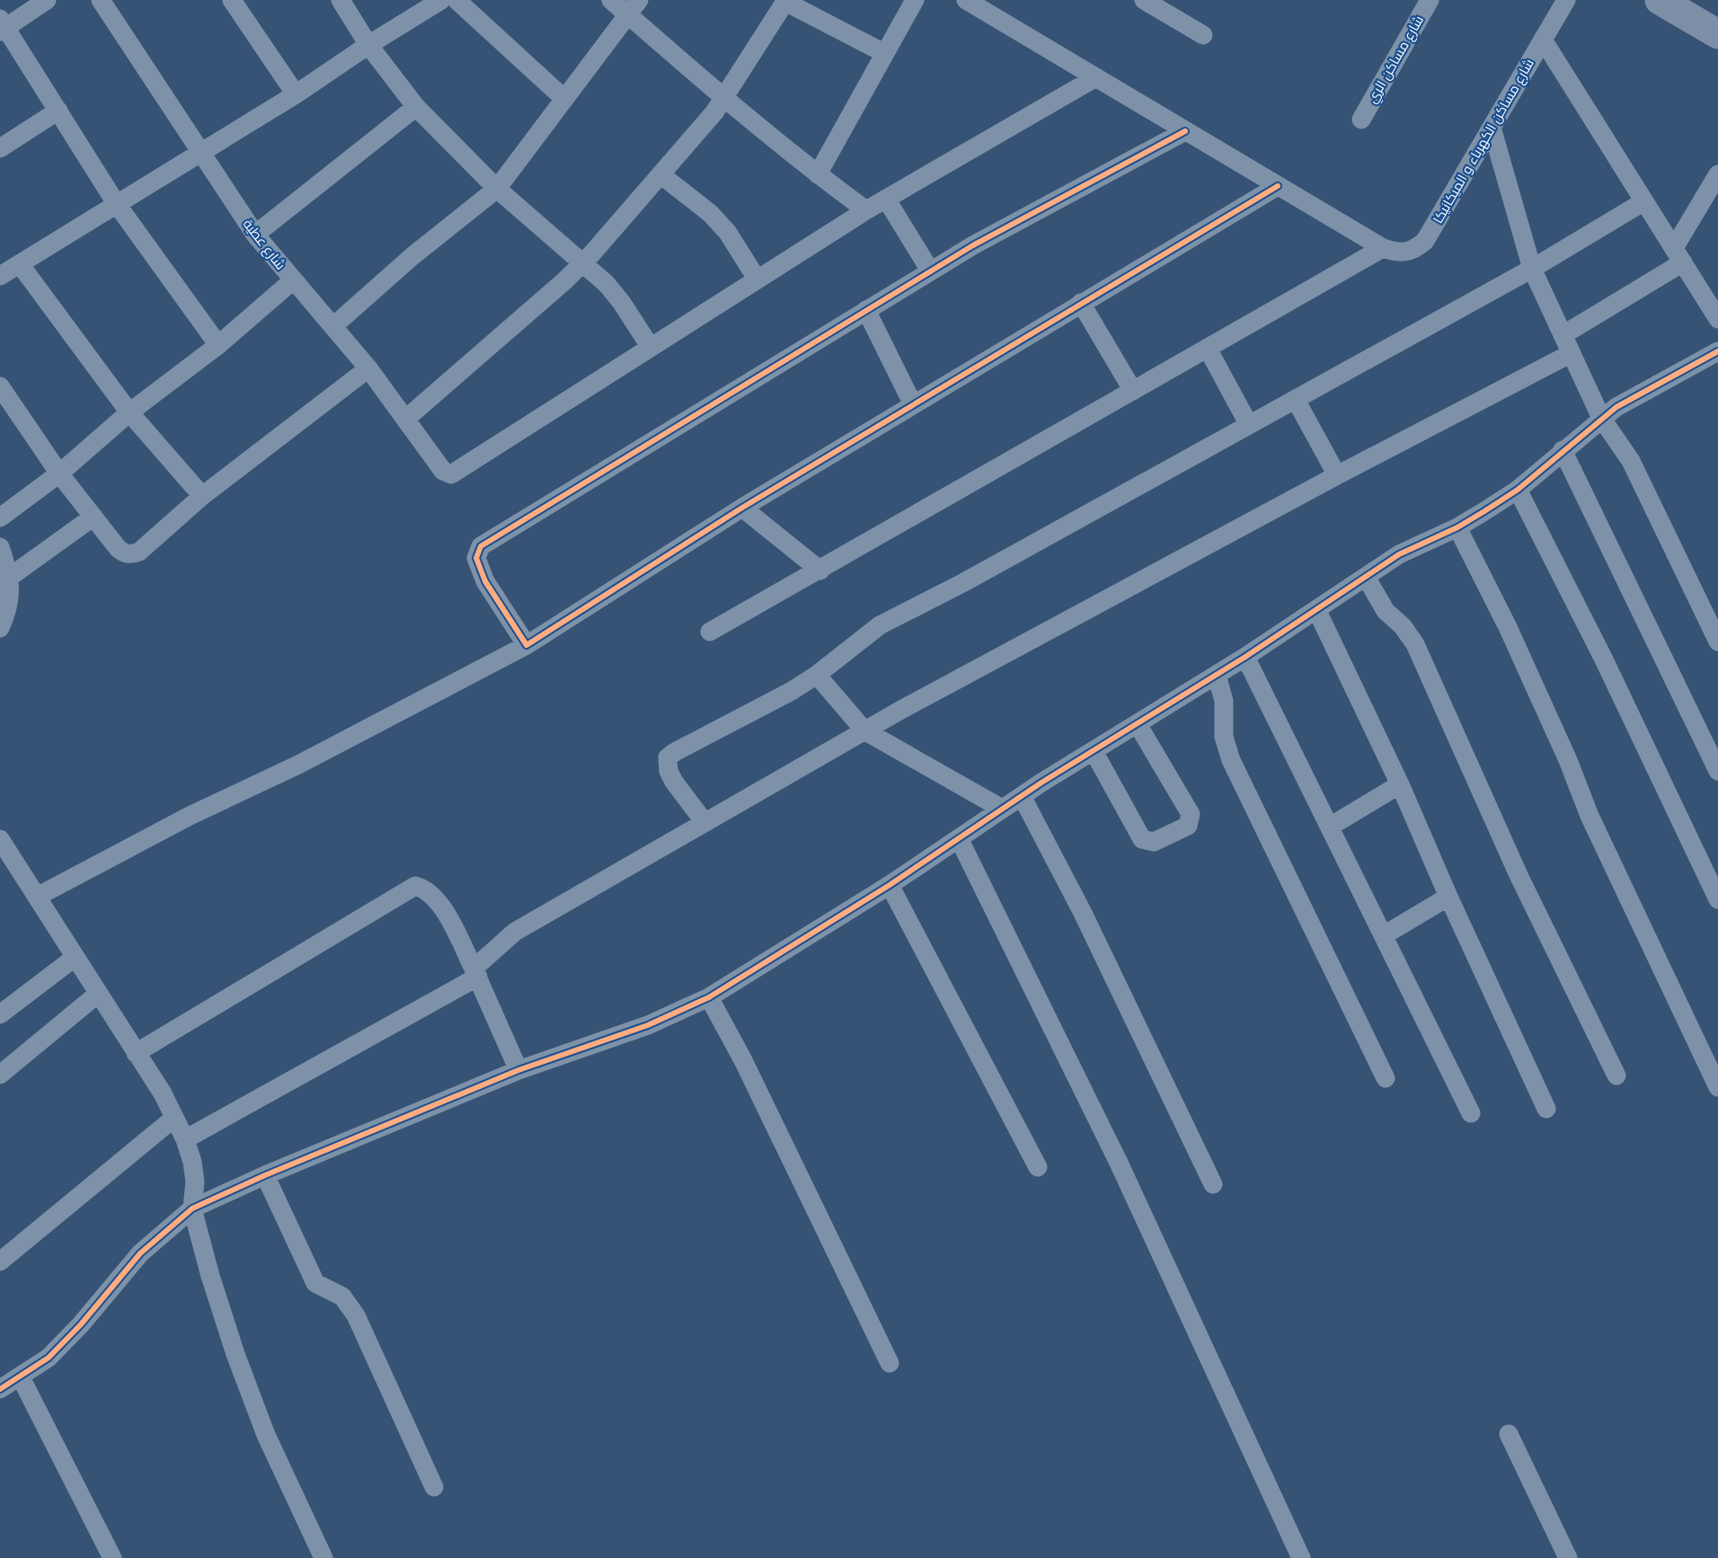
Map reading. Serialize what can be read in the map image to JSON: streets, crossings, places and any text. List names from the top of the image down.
{
  "streets": {
    "street": ["شارع مساكن الري", "شارع مساكن الكهرباء و الميكانيكا", "شارع عطية"]
  }
}
